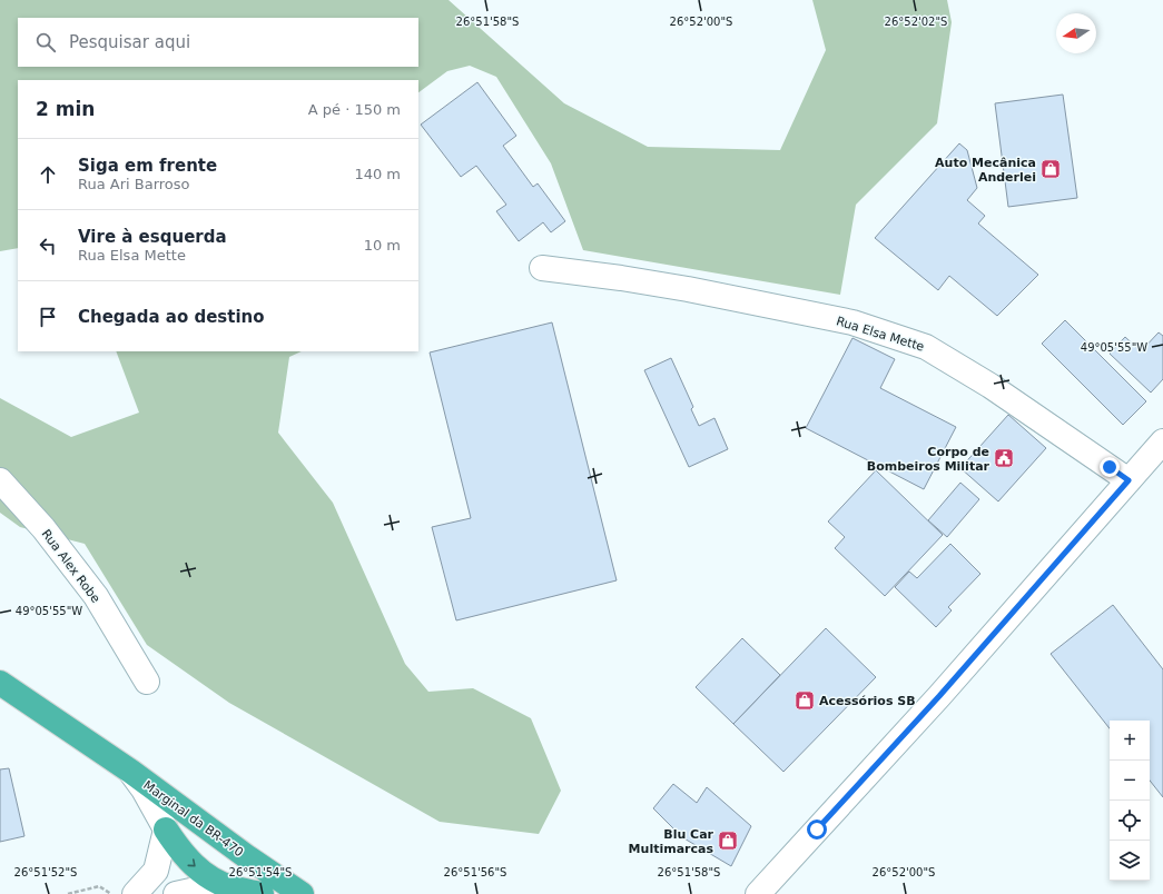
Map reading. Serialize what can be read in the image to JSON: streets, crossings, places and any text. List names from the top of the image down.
{
  "streets": {
    "highway": ["Marginal da BR-470"],
    "street": ["Rua Elsa Mette", "Rua Alex Robe"]
  },
  "places": {
    "shop": ["Auto Mecânica Anderlei", "Acessórios SB", "Blu Car Multimarcas"],
    "public building": ["Corpo de Bombeiros Militar"]
  },
  "north": "left",
  "page": {
    "search": "Pesquisar aqui",
    "heading": ["2 min", "A pé · 150 m"],
    "list": [
      ["Siga em frente", "Rua Ari Barroso", "140 m"],
      ["Vire à esquerda", "Rua Elsa Mette", "10 m"],
      "Chegada ao destino"
    ],
    "map_buttons": ["+", "−"]
  },
  "coordinates": [
    "26°51'58\"S",
    "26°52'00\"S",
    "26°52'02\"S",
    "49°05'55\"W",
    "26°51'52\"S",
    "26°51'54\"S",
    "26°51'56\"S"
  ]
}
